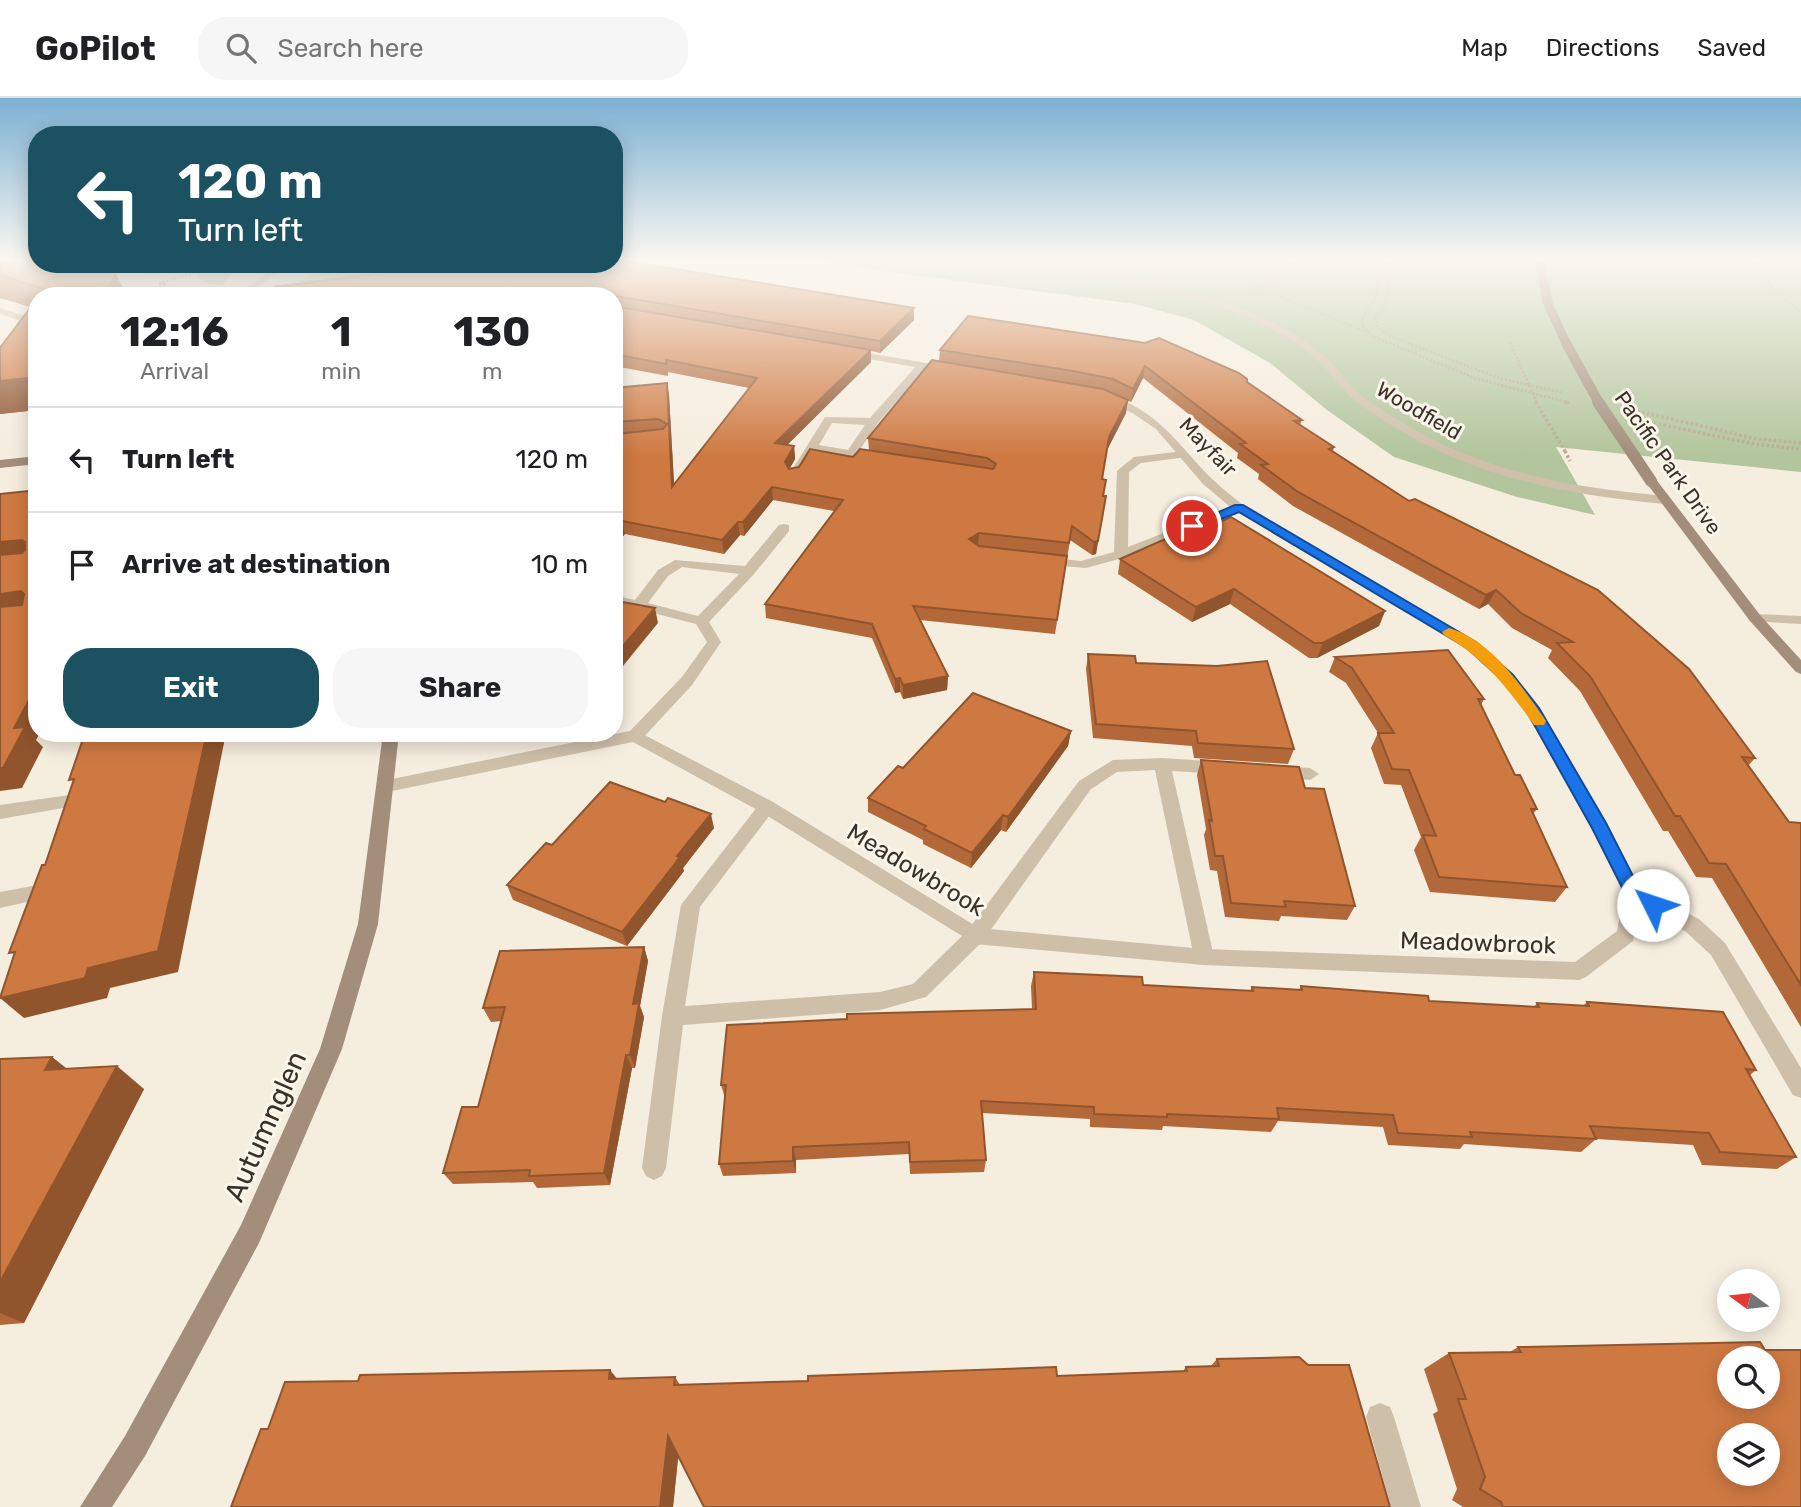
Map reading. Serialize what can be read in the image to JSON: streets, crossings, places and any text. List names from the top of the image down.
{
  "streets": {
    "main road": ["Pacific Park Drive", "Autumnglen"],
    "street": ["Woodfield", "Mayfair", "Meadowbrook"]
  },
  "crossings": [
    ["Woodfield", "Pacific Park Drive"],
    ["Mayfair", "Meadowbrook"]
  ],
  "north": "left",
  "page": {
    "header": "GoPilot",
    "search": "Search here",
    "nav": ["Map", "Directions", "Saved"],
    "turn": ["120 m", "Turn left"],
    "eta": [
      "12:16",
      "Arrival",
      "1",
      "min",
      "130",
      "m"
    ],
    "list": [
      {
        "name": "Turn left",
        "value": "120 m"
      },
      {
        "name": "Arrive at destination",
        "value": "10 m"
      }
    ],
    "buttons": ["Exit", "Share"]
  }
}
